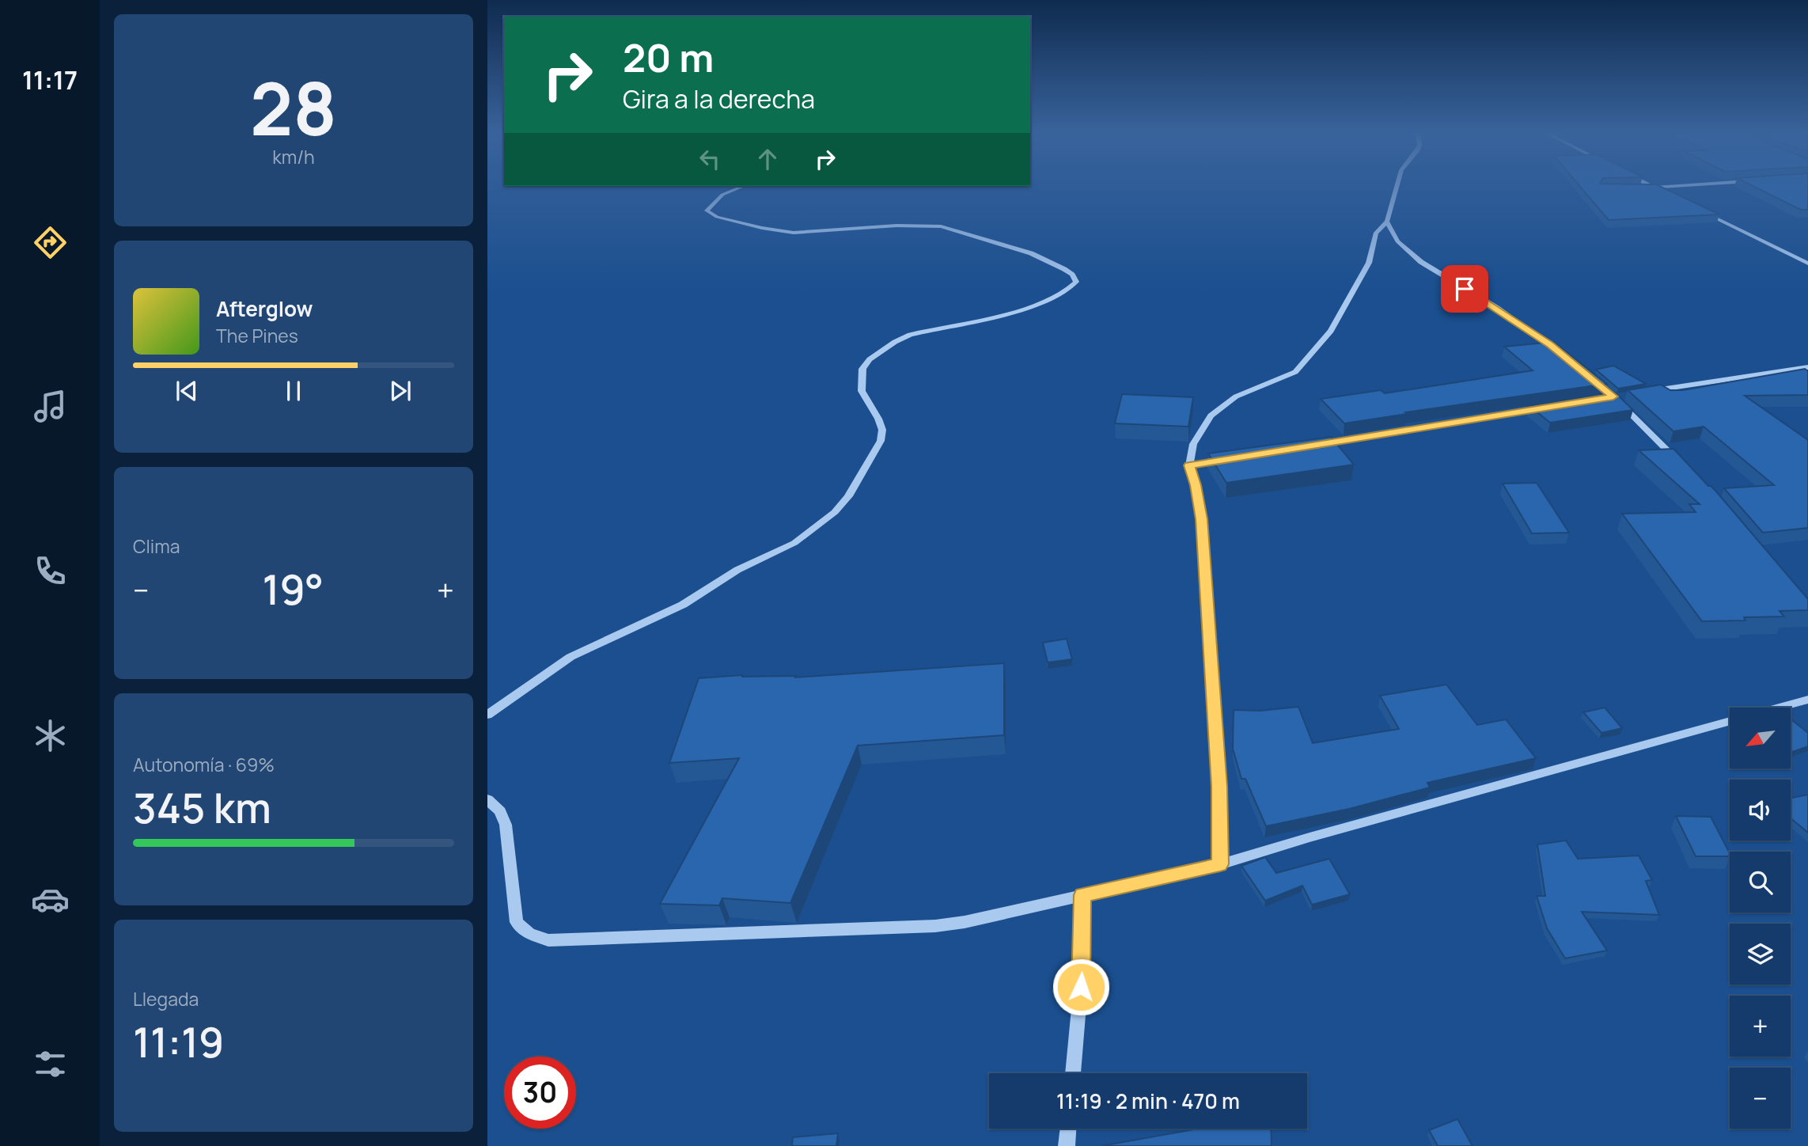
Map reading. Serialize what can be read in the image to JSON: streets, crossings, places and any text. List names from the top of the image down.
{
  "north": "bottom left",
  "page": {
    "tabs": "11:17",
    "tile": [
      ["28", "km/h"],
      "Clima",
      ["Autonomía · 69%", "345 km"],
      ["Llegada", "11:19"]
    ],
    "turn": ["20 m", "Gira a la derecha"],
    "song": ["Afterglow", "The Pines"],
    "heat": ["−", "19°", "+"],
    "map_buttons": ["+", "−"],
    "limit": "30",
    "trip": "11:19 · 2 min · 470 m"
  }
}
